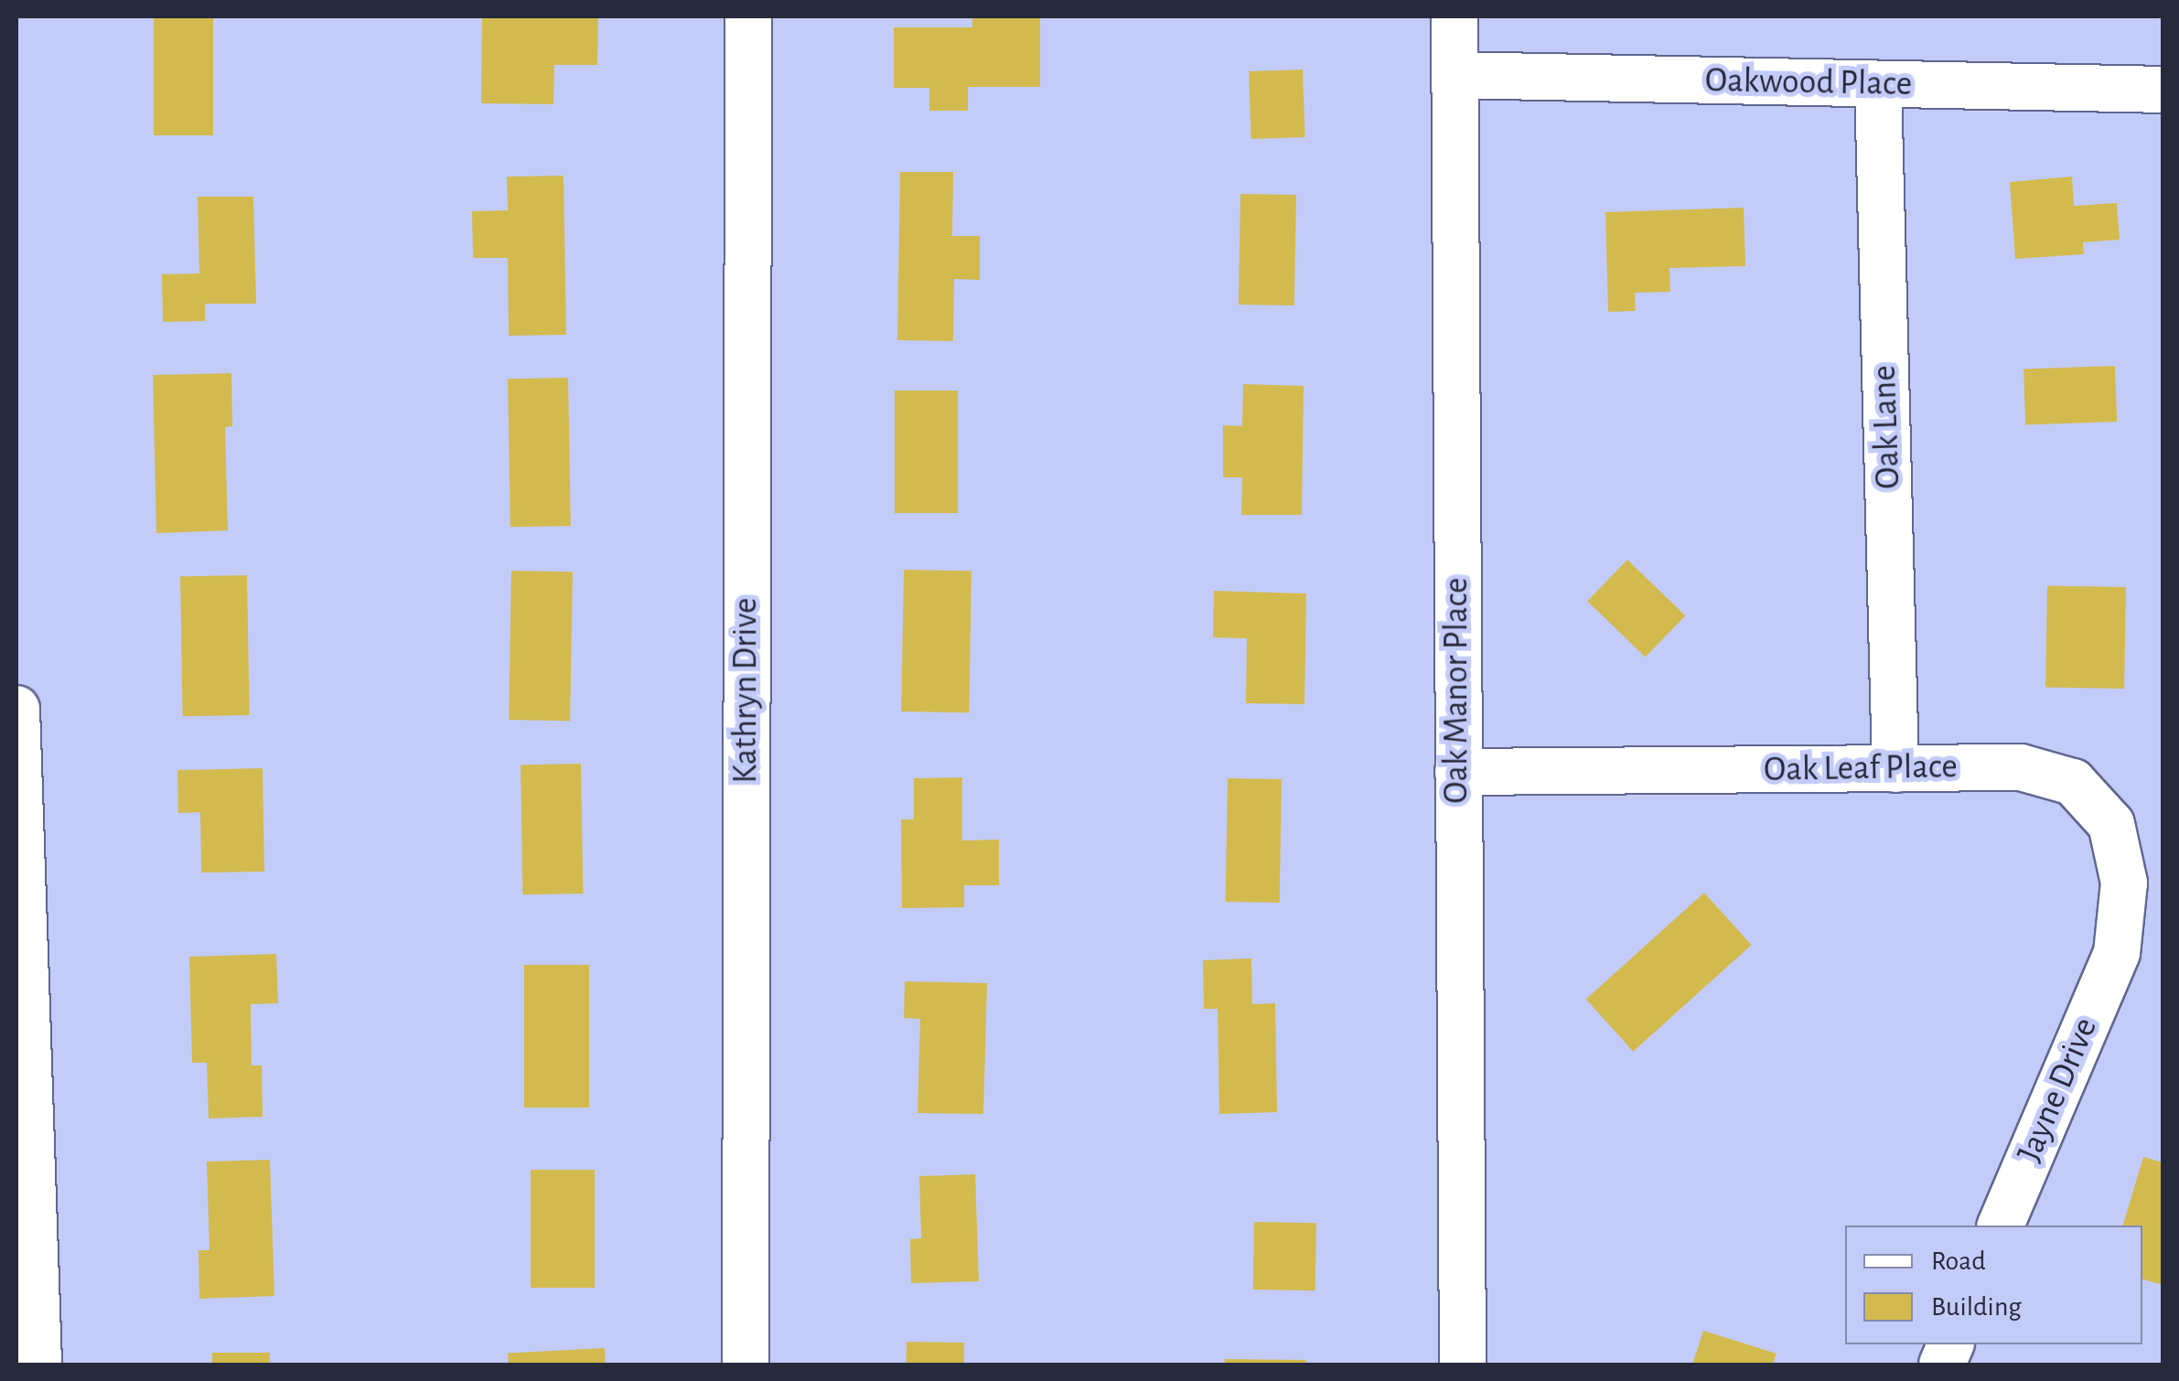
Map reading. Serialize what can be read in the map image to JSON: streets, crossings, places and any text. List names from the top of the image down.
{
  "streets": {
    "street": [
      "Oakwood Place",
      "Oak Lane",
      "Kathryn Drive",
      "Oak Manor Place",
      "Oak Leaf Place",
      "Jayne Drive"
    ]
  },
  "crossings": [
    ["Oakwood Place", "Oak Lane"],
    ["Oakwood Place", "Oak Manor Place"],
    ["Oak Lane", "Oak Leaf Place"],
    ["Oak Manor Place", "Oak Leaf Place"],
    ["Oak Leaf Place", "Jayne Drive"]
  ],
  "legend": ["Road", "Building"]
}
